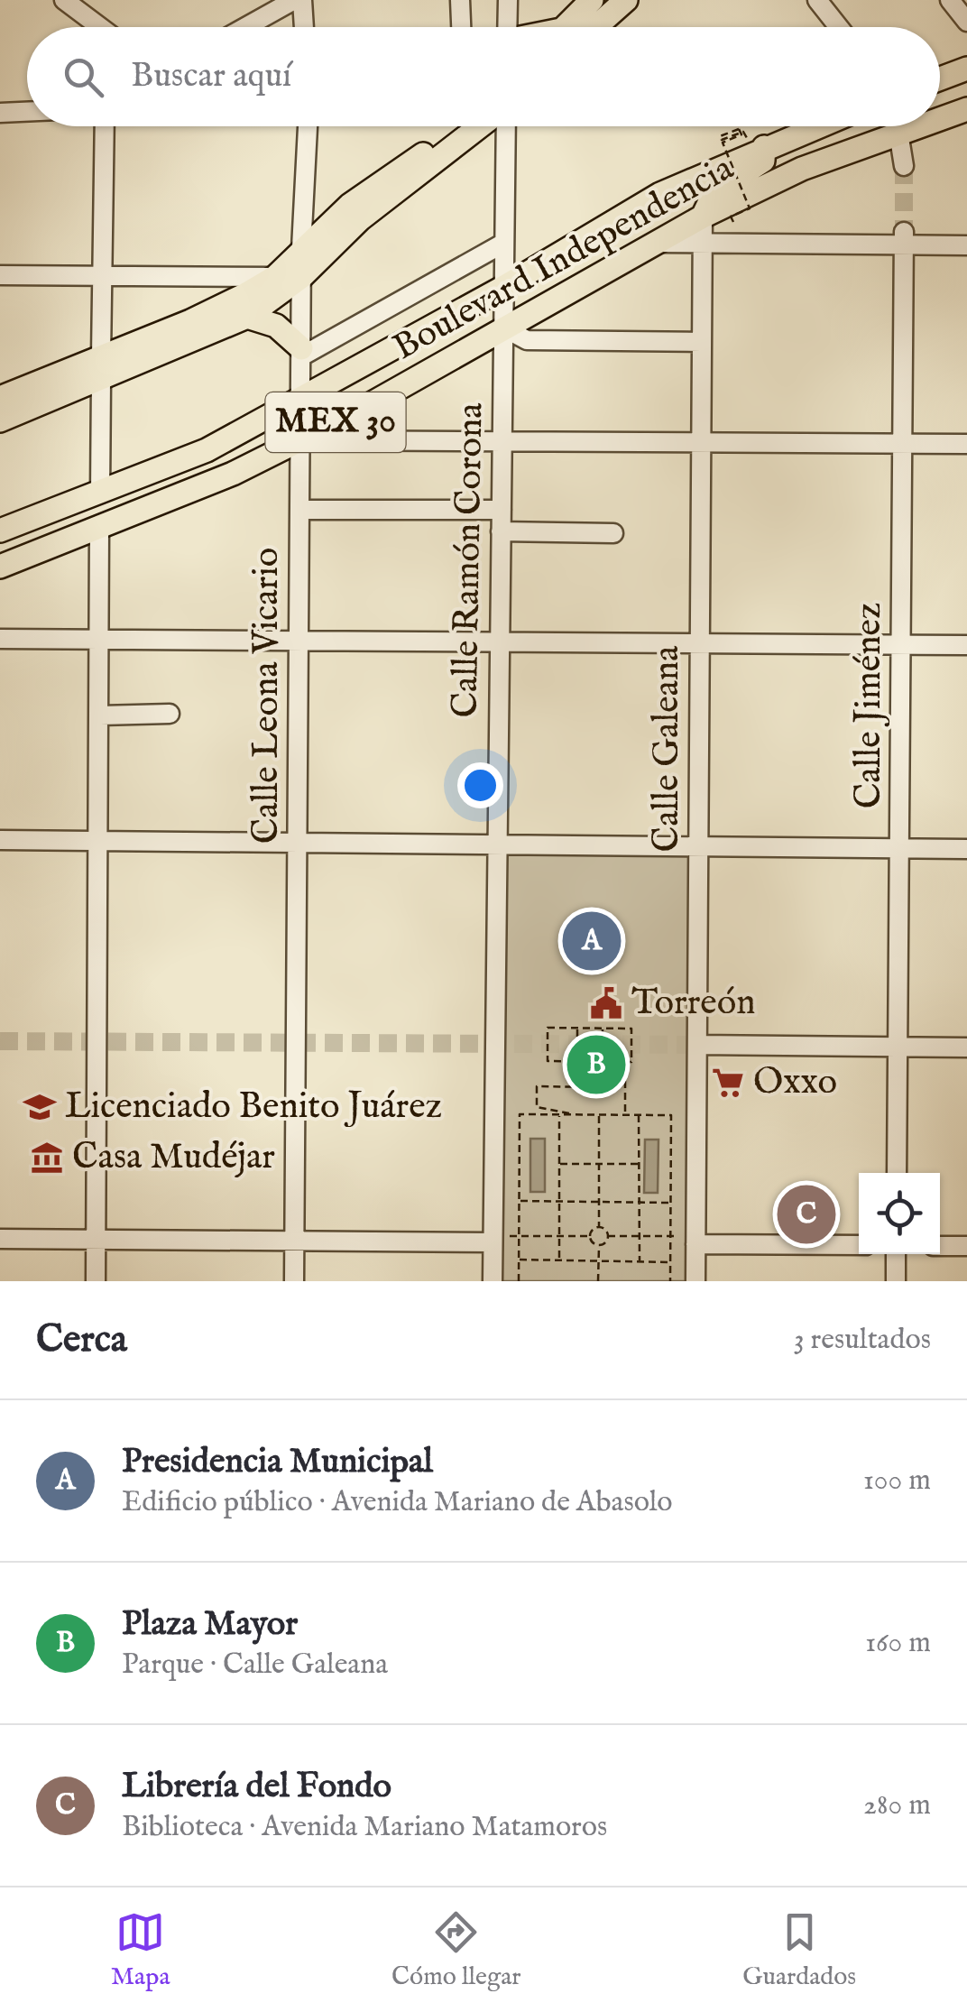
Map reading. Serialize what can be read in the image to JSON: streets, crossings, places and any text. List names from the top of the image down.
{
  "streets": {
    "main road": ["Boulevard Independencia", "MEX 30"],
    "street": [
      "Calle Ramón Corona",
      "Calle Leona Vicario",
      "Calle Jiménez",
      "Calle Galeana"
    ]
  },
  "crossings": [
    ["Boulevard Independencia", "Calle Ramón Corona"],
    ["Boulevard Independencia", "Calle Leona Vicario"],
    ["Boulevard Independencia", "Calle Galeana"]
  ],
  "places": {
    "public building": ["Torreón"],
    "supermarket": ["Oxxo"],
    "school or university": ["Licenciado Benito Juárez"],
    "museum": ["Casa Mudéjar"]
  },
  "page": {
    "search": "Buscar aquí",
    "pins": ["A", "B", "C"],
    "heading": ["Cerca", "3 resultados"],
    "list": [
      {
        "mark": "A",
        "name": "Presidencia Municipal",
        "note": "Edificio público · Avenida Mariano de Abasolo",
        "value": "100 m"
      },
      {
        "mark": "B",
        "name": "Plaza Mayor",
        "note": "Parque · Calle Galeana",
        "value": "160 m"
      },
      {
        "mark": "C",
        "name": "Librería del Fondo",
        "note": "Biblioteca · Avenida Mariano Matamoros",
        "value": "280 m"
      }
    ],
    "nav": ["Mapa", "Cómo llegar", "Guardados"]
  }
}
